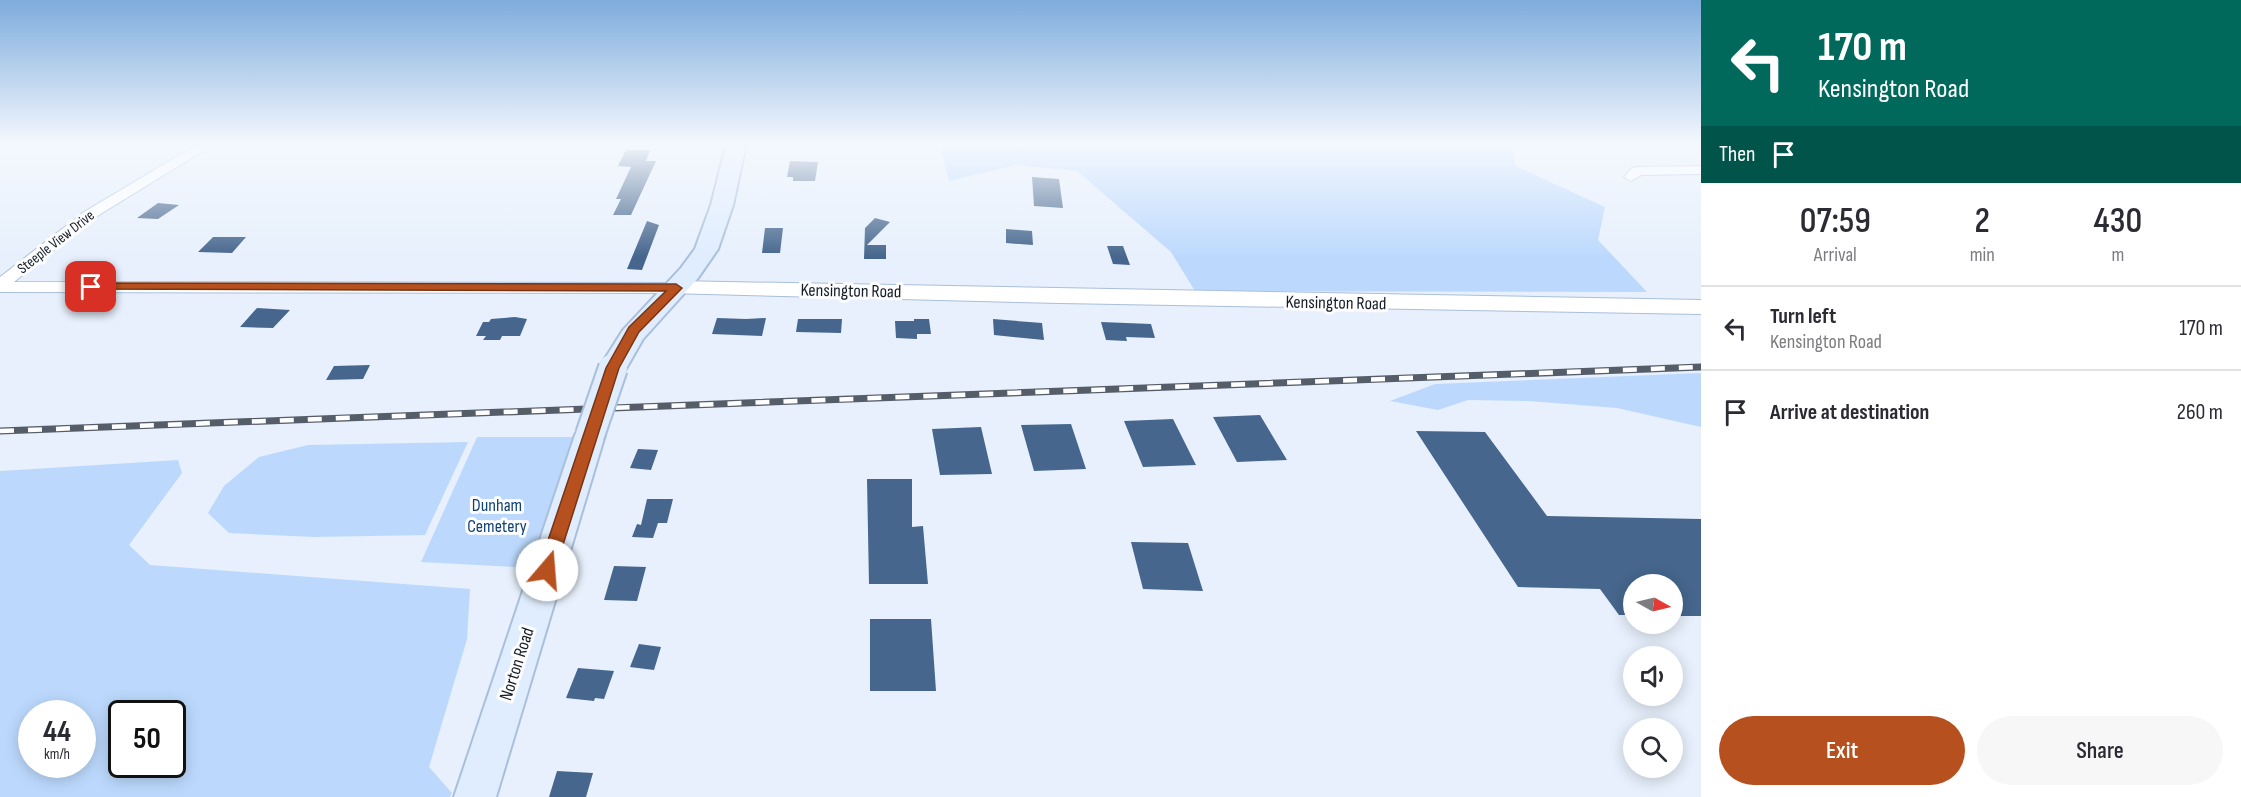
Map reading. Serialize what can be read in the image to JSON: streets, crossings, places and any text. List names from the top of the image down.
{
  "streets": {
    "main road": ["Norton Road"],
    "street": ["Steeple View Drive", "Kensington Road"]
  },
  "crossings": [
    ["Steeple View Drive", "Kensington Road"],
    ["Kensington Road", "Norton Road"]
  ],
  "parks": ["Dunham Cemetery"],
  "north": "right",
  "page": {
    "turn": ["170 m", "Kensington Road"],
    "then": "Then",
    "eta": [
      "07:59",
      "Arrival",
      "2",
      "min",
      "430",
      "m"
    ],
    "list": [
      {
        "name": "Turn left",
        "note": "Kensington Road",
        "value": "170 m"
      },
      {
        "name": "Arrive at destination",
        "value": "260 m"
      }
    ],
    "speed": "44 km/h",
    "limit": "50",
    "buttons": ["Exit", "Share"]
  }
}
